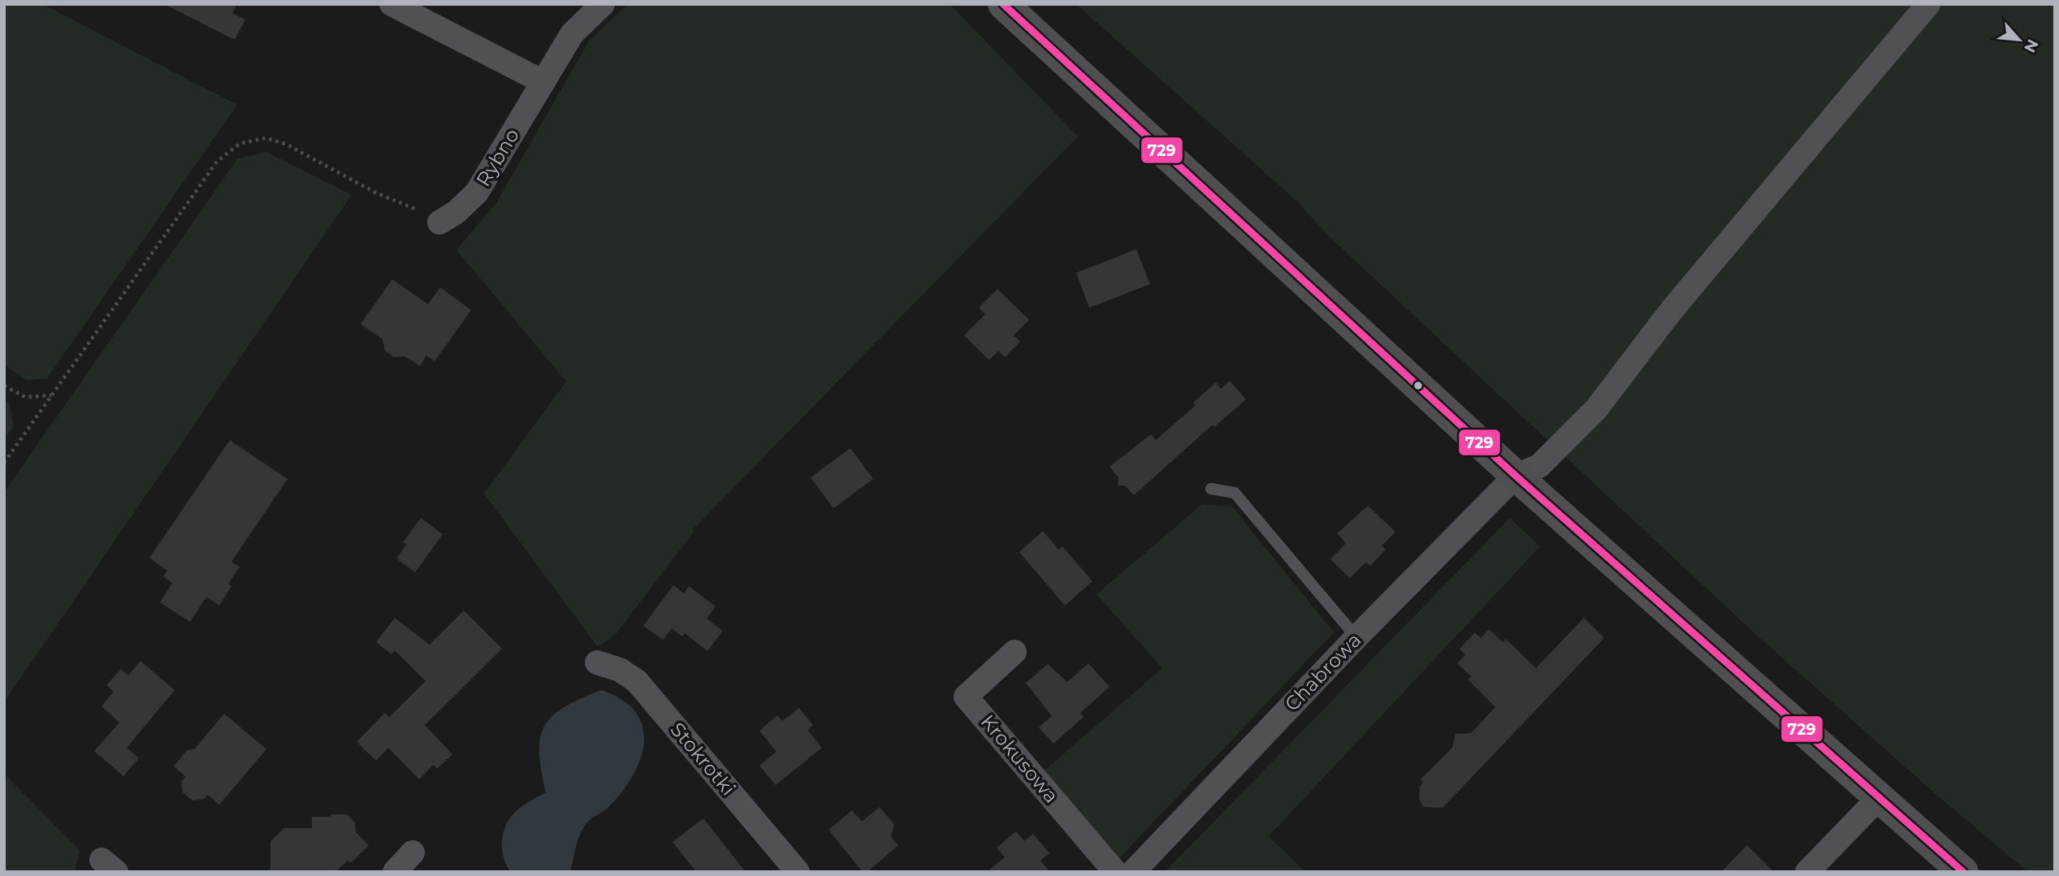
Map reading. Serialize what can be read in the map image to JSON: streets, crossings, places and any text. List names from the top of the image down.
{
  "streets": {
    "street": [
      "Rybno",
      "Chabrowa",
      "Stokrotki",
      "Krokusowa"
    ]
  },
  "lines": ["transit line 729"],
  "north": "bottom right"
}
